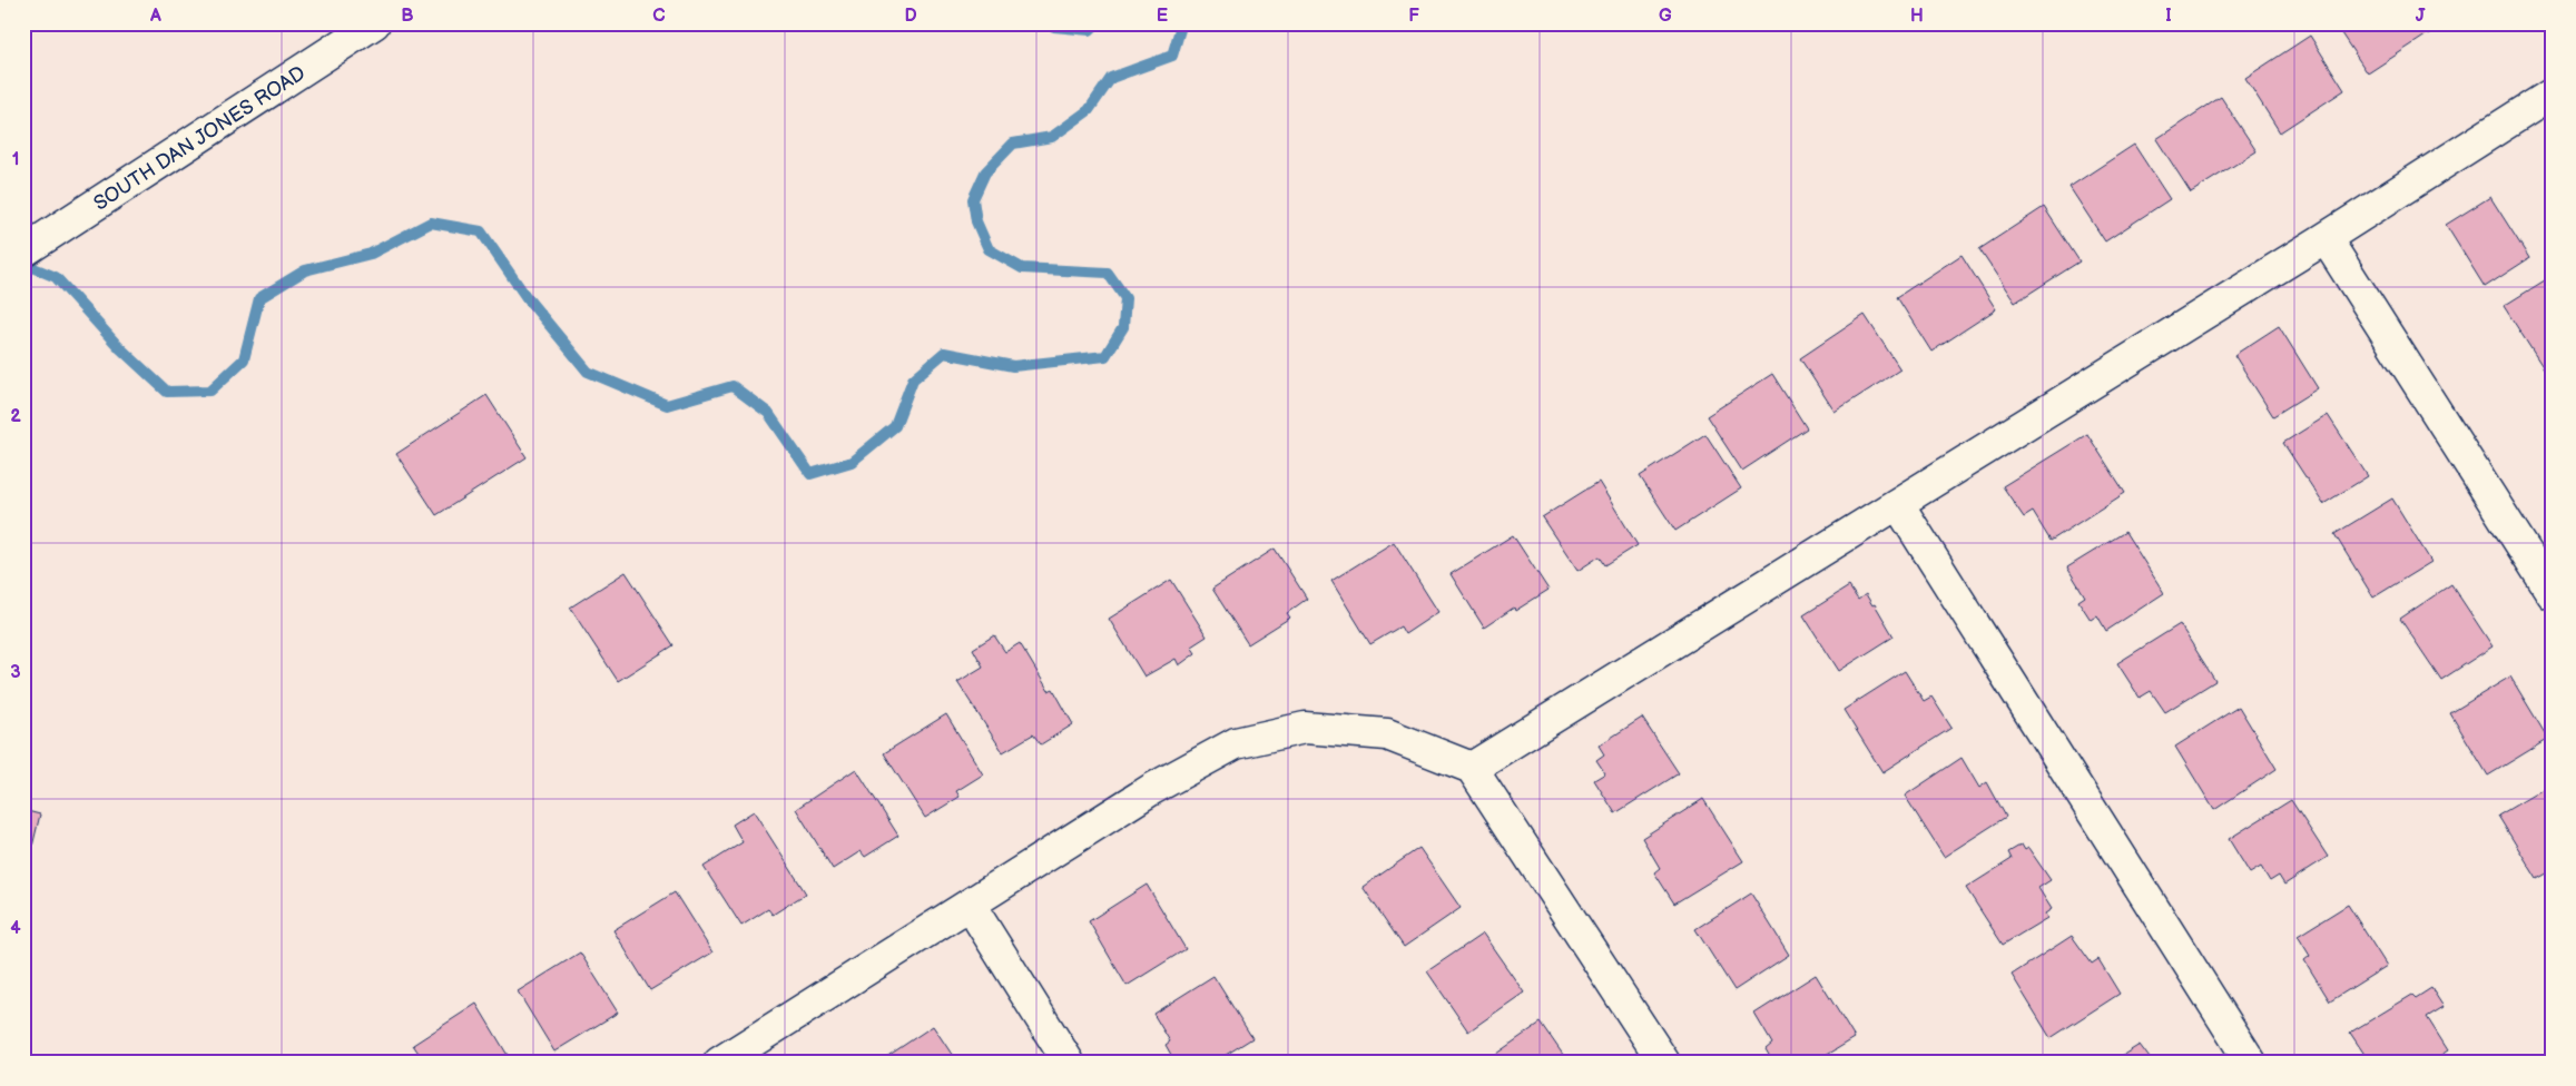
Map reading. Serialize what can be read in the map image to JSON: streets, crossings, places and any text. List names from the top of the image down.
{
  "streets": {
    "street": ["SOUTH DAN JONES ROAD"]
  },
  "grid": {
    "columns": [
      "A",
      "B",
      "C",
      "D",
      "E",
      "F",
      "G",
      "H",
      "I",
      "J"
    ],
    "rows": [
      "1",
      "2",
      "3",
      "4"
    ]
  }
}
